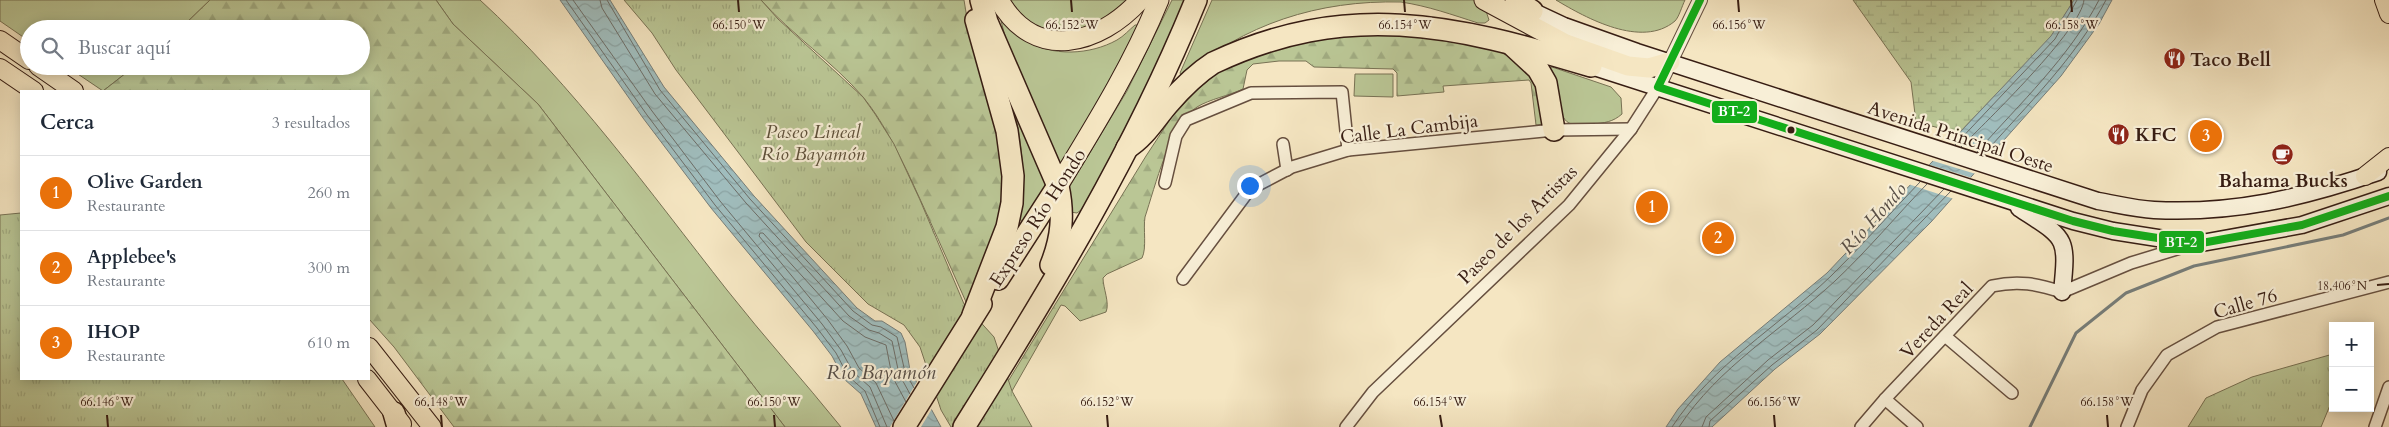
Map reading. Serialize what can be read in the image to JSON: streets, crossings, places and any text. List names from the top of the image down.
{
  "streets": {
    "highway": ["Expreso Río Hondo"],
    "main road": ["Avenida Principal Oeste"],
    "street": [
      "Calle La Cambija",
      "Paseo de los Artistas",
      "Calle 76",
      "Vereda Real"
    ]
  },
  "crossings": [
    ["Calle La Cambija", "Paseo de los Artistas"],
    ["Avenida Principal Oeste", "Paseo de los Artistas"]
  ],
  "water": ["Río Hondo", "Río Bayamón"],
  "parks": ["Paseo Lineal Río Bayamón"],
  "places": {
    "restaurant": ["Taco Bell", "KFC"],
    "cafe": ["Bahama Bucks"]
  },
  "lines": ["transit line BT-2"],
  "page": {
    "search": "Buscar aquí",
    "heading": ["Cerca", "3 resultados"],
    "pins": ["3", "1", "2"],
    "list": [
      {
        "mark": "1",
        "name": "Olive Garden",
        "note": "Restaurante",
        "value": "260 m"
      },
      {
        "mark": "2",
        "name": "Applebee's",
        "note": "Restaurante",
        "value": "300 m"
      },
      {
        "mark": "3",
        "name": "IHOP",
        "note": "Restaurante",
        "value": "610 m"
      }
    ],
    "map_buttons": ["+", "−"]
  },
  "coordinates": [
    "66.150°W",
    "66.152°W",
    "66.154°W",
    "66.156°W",
    "66.158°W",
    "18.406°N",
    "66.146°W",
    "66.148°W"
  ]
}
